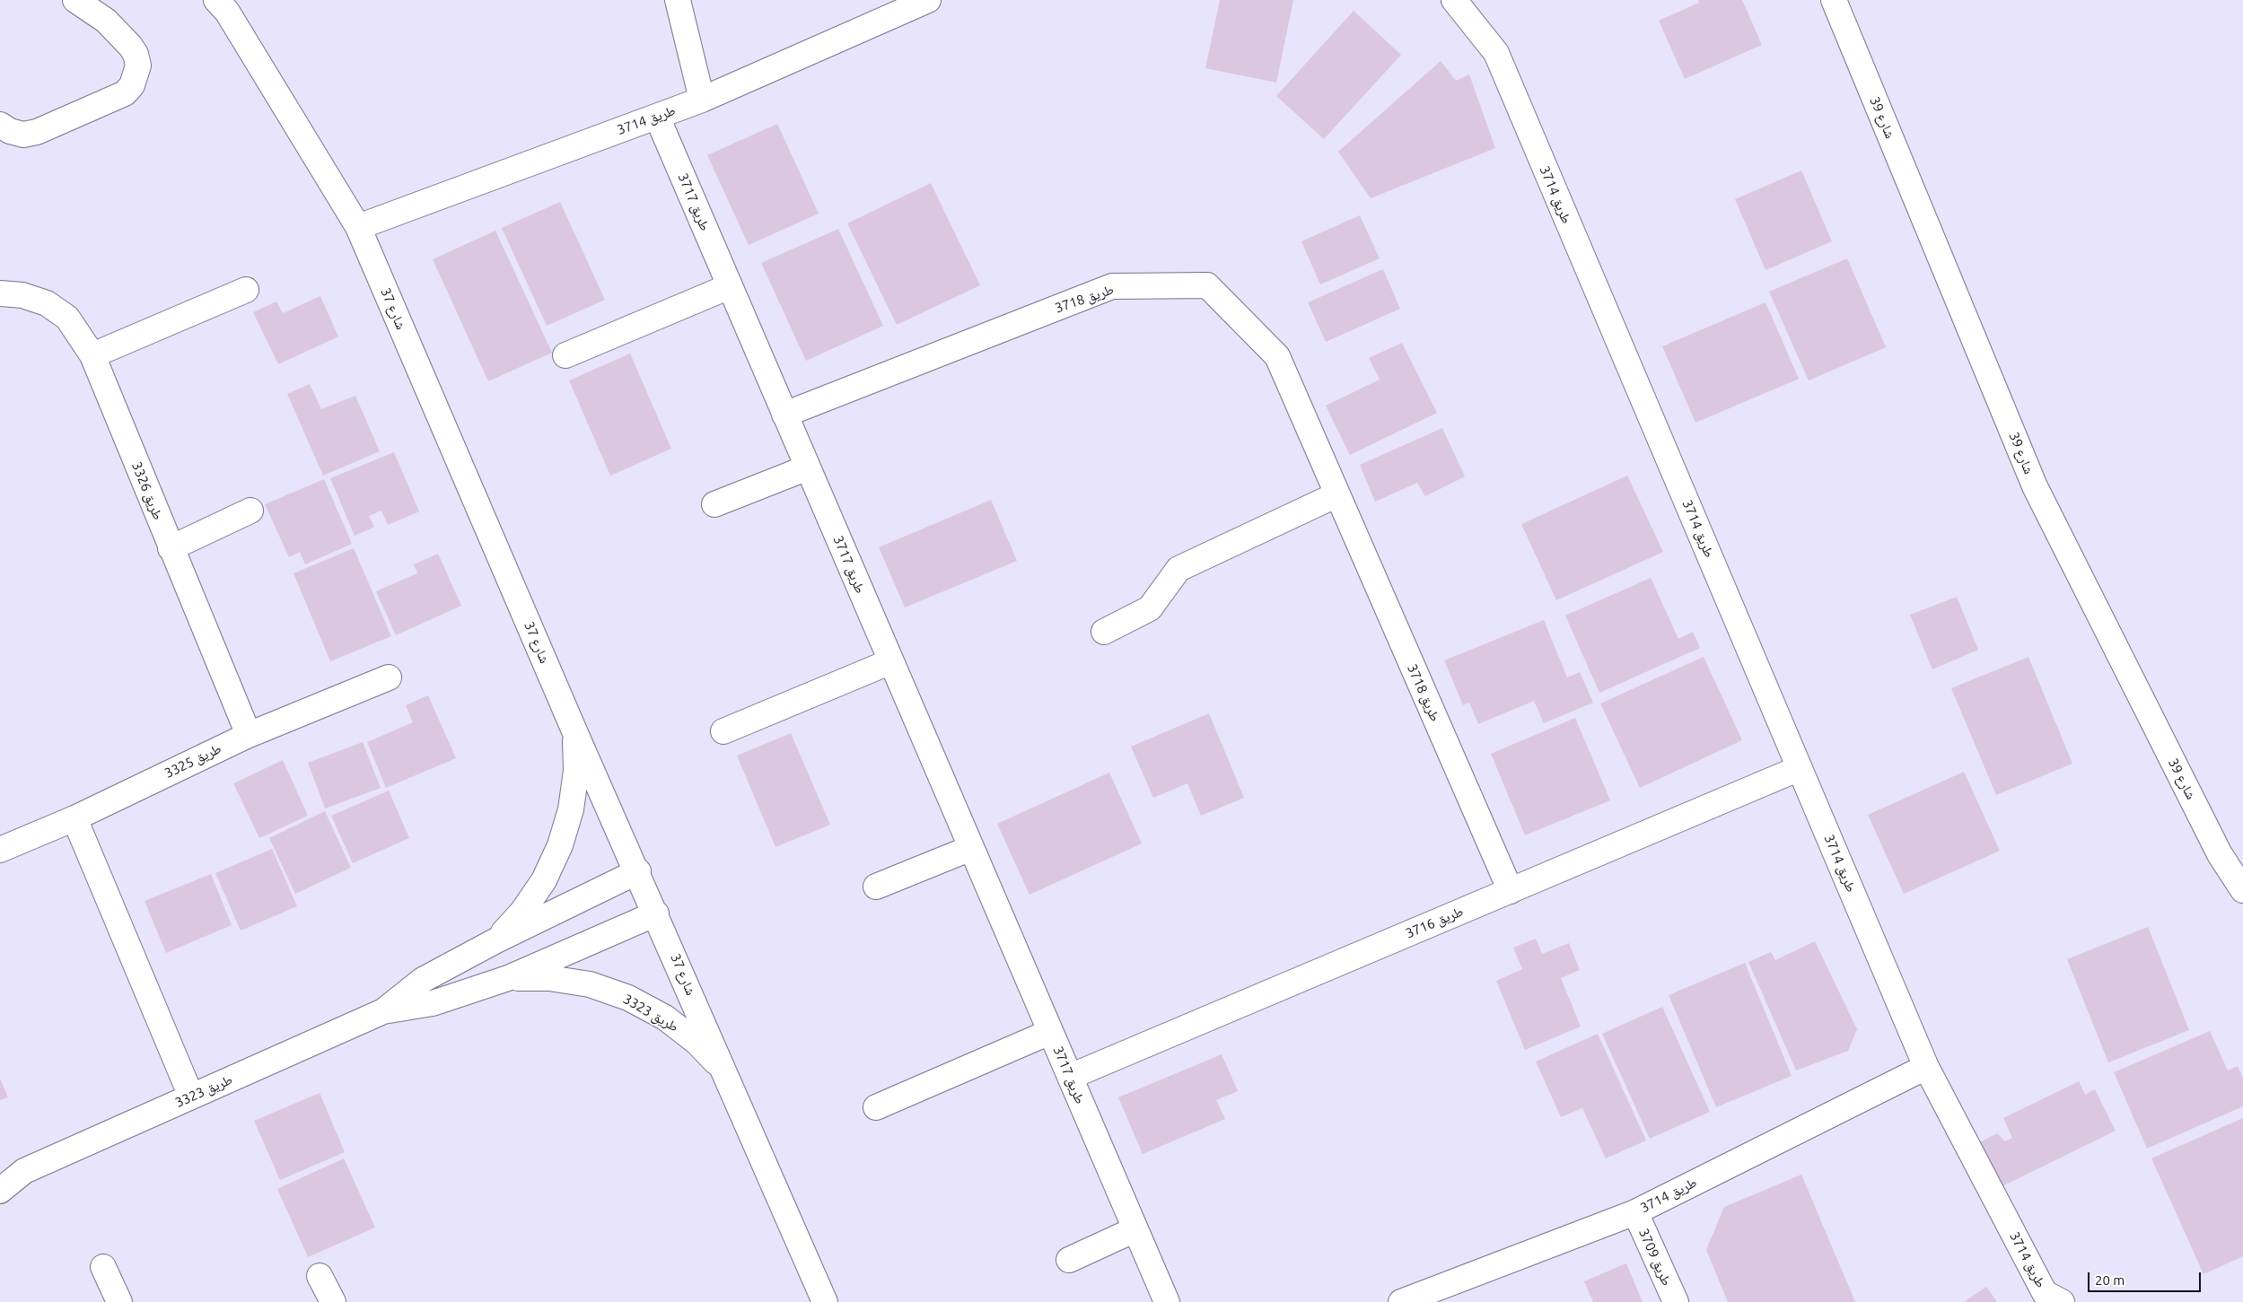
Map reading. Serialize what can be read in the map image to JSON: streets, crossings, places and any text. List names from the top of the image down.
{
  "streets": {
    "street": [
      "شارع 39",
      "طريق 3714",
      "طريق 3717",
      "طريق 3718",
      "شارع 37",
      "طريق 3326",
      "طريق 3325",
      "طريق 3716",
      "طريق 3323",
      "طريق 3709"
    ]
  },
  "crossings": [
    ["طريق 3714", "طريق 3717"],
    ["طريق 3714", "شارع 37"],
    ["طريق 3714", "طريق 3716"],
    ["طريق 3714", "طريق 3709"],
    ["طريق 3717", "طريق 3718"],
    ["طريق 3717", "طريق 3716"],
    ["طريق 3718", "طريق 3716"],
    ["شارع 37", "طريق 3323"],
    ["طريق 3326", "طريق 3325"]
  ],
  "scale_bar": "20 m"
}
